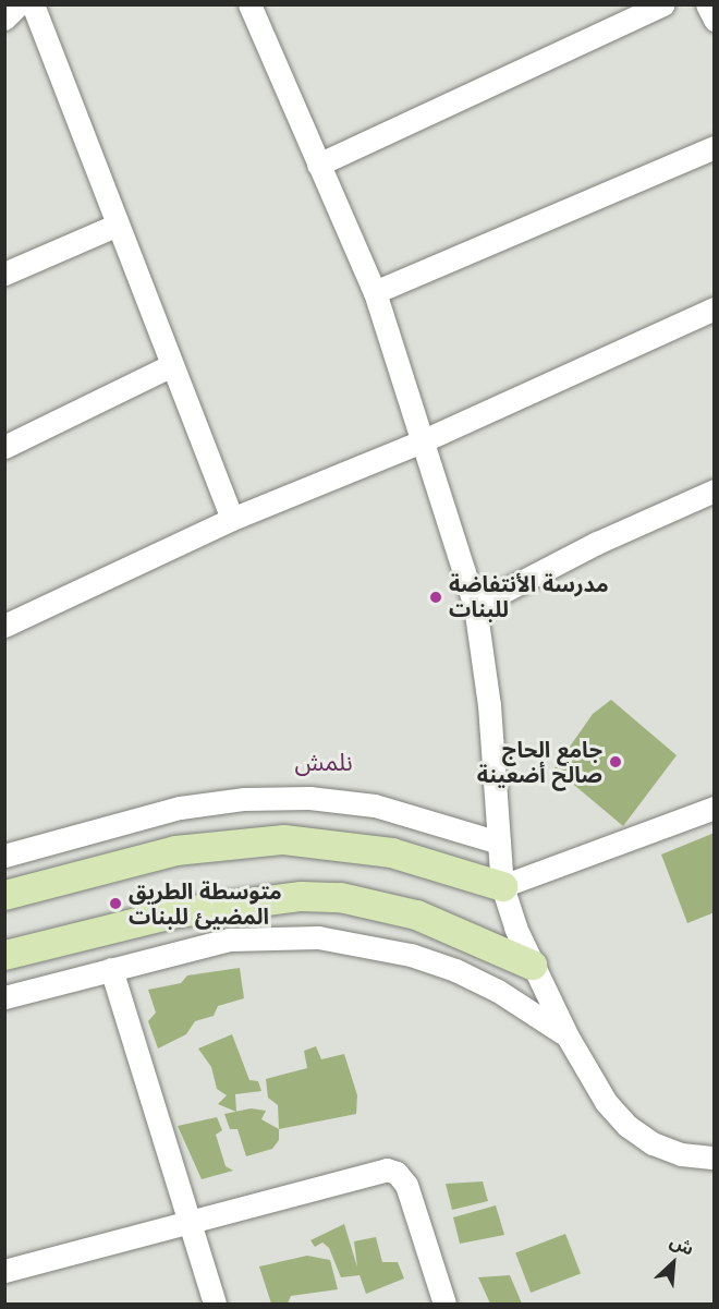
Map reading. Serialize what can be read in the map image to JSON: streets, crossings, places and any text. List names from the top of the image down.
{
  "districts": ["نلمش"],
  "places": ["مدرسة الأنتفاضة للبنات", "جامع الحاج صالح أضعينة", "متوسطة الطريق المضيئ للبنات"],
  "north": "top right"
}
